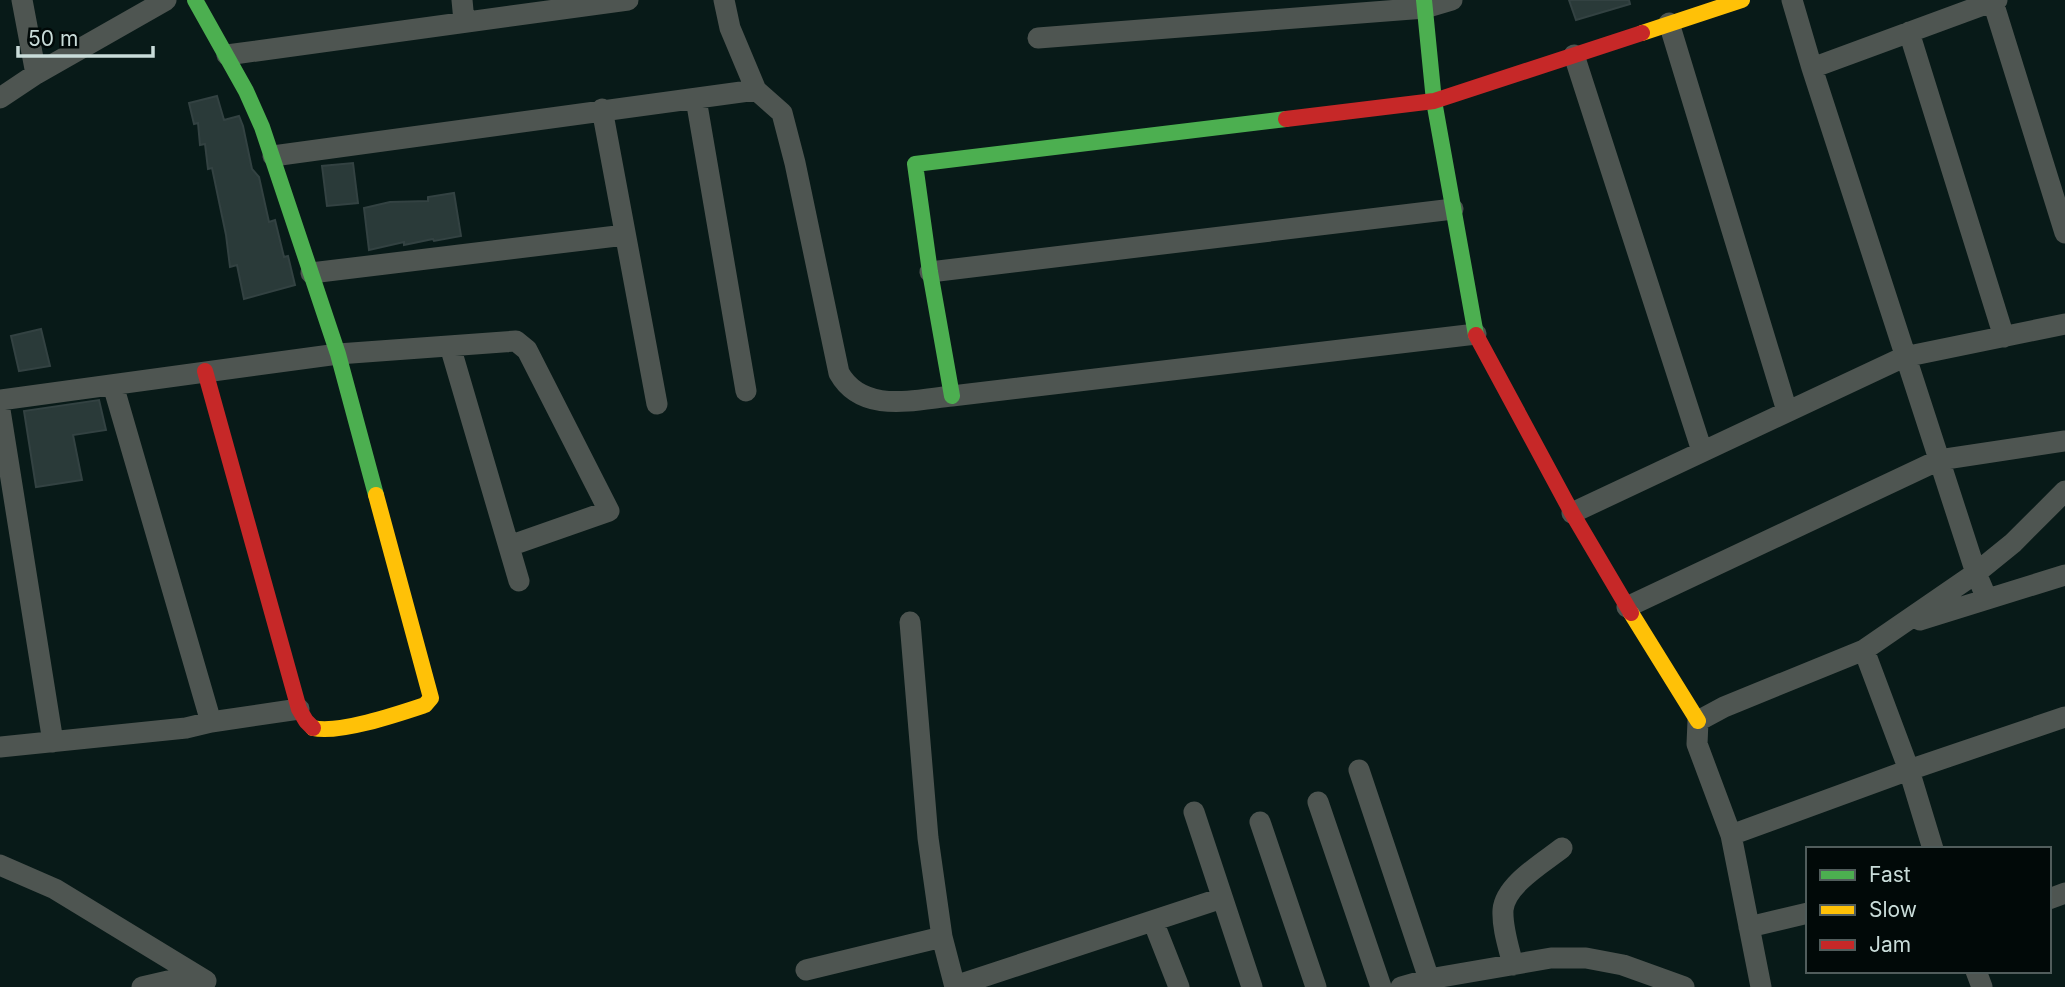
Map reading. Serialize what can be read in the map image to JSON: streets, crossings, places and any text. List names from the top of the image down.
{
  "legend": ["Fast", "Slow", "Jam"],
  "scale_bar": "50 m"
}
